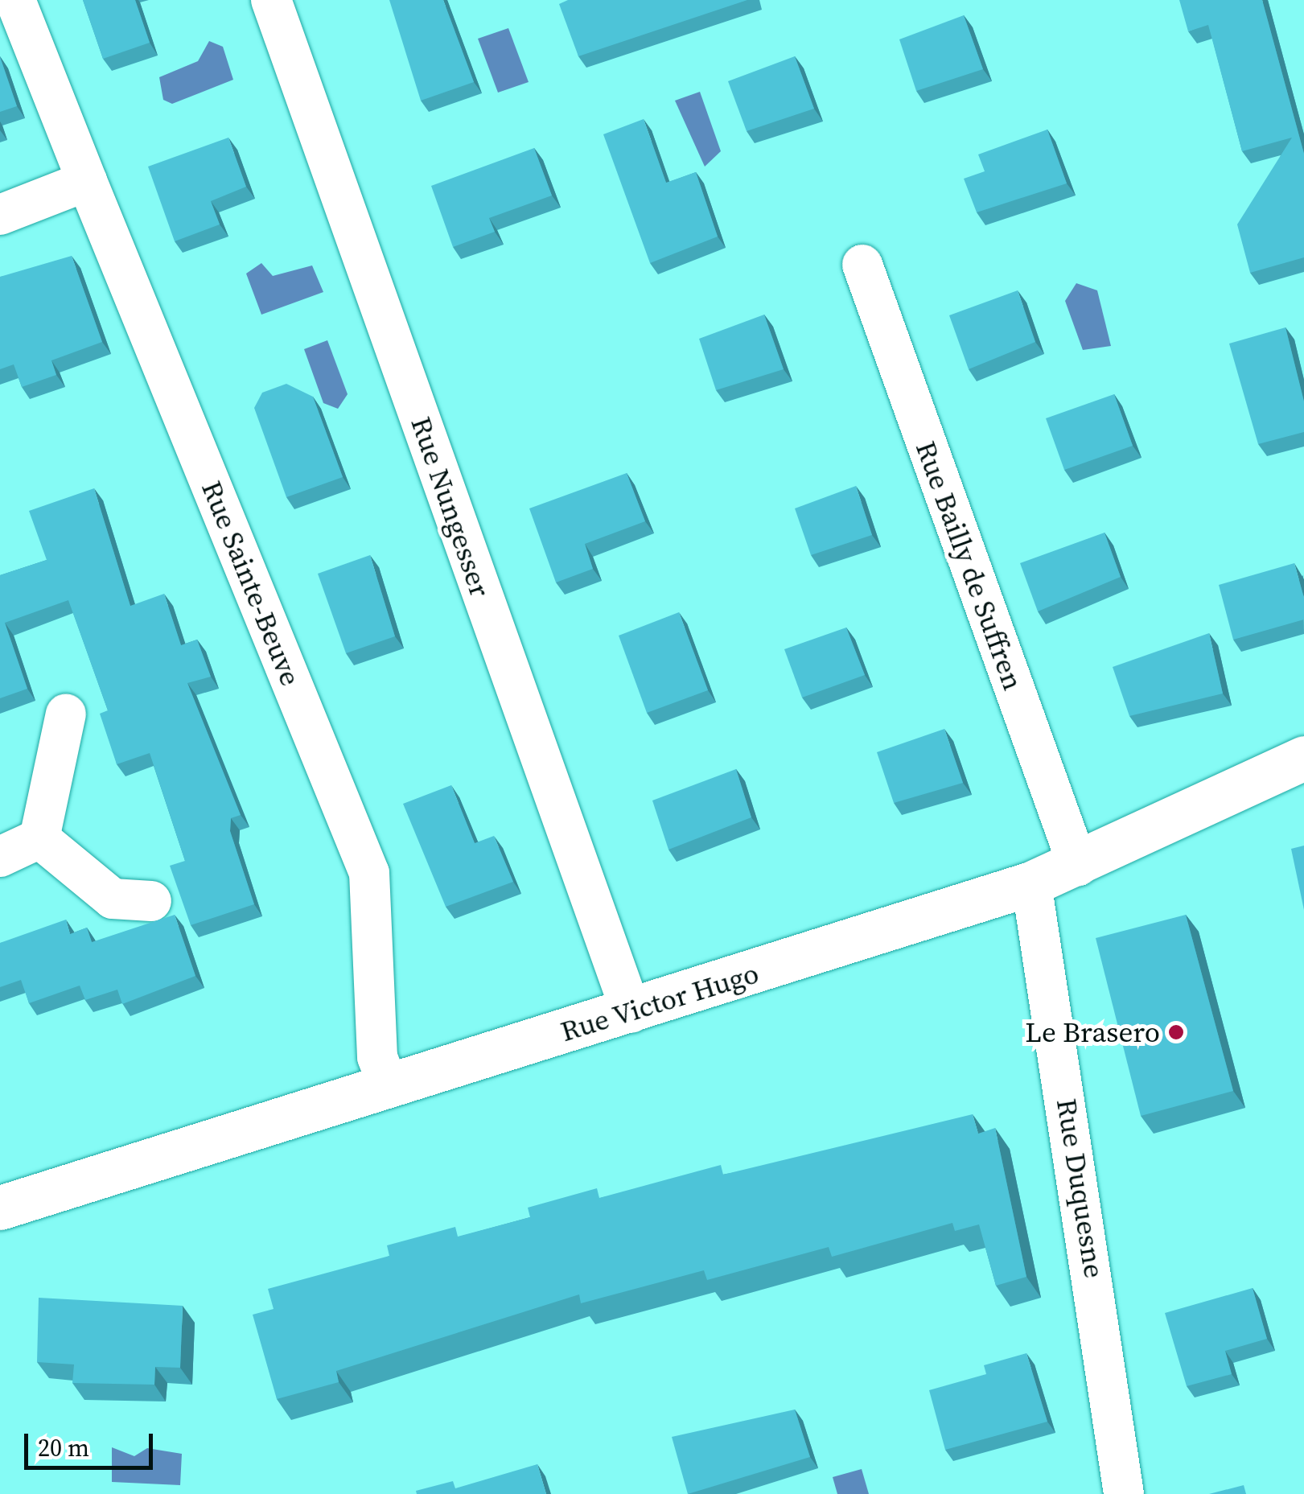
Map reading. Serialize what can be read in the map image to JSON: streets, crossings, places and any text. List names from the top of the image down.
{
  "streets": {
    "street": [
      "Rue Nungesser",
      "Rue Bailly de Suffren",
      "Rue Sainte-Beuve",
      "Rue Victor Hugo",
      "Rue Duquesne"
    ]
  },
  "crossings": [
    ["Rue Nungesser", "Rue Victor Hugo"],
    ["Rue Bailly de Suffren", "Rue Victor Hugo"],
    ["Rue Sainte-Beuve", "Rue Victor Hugo"],
    ["Rue Victor Hugo", "Rue Duquesne"]
  ],
  "places": ["Le Brasero"],
  "scale_bar": "20 m"
}
